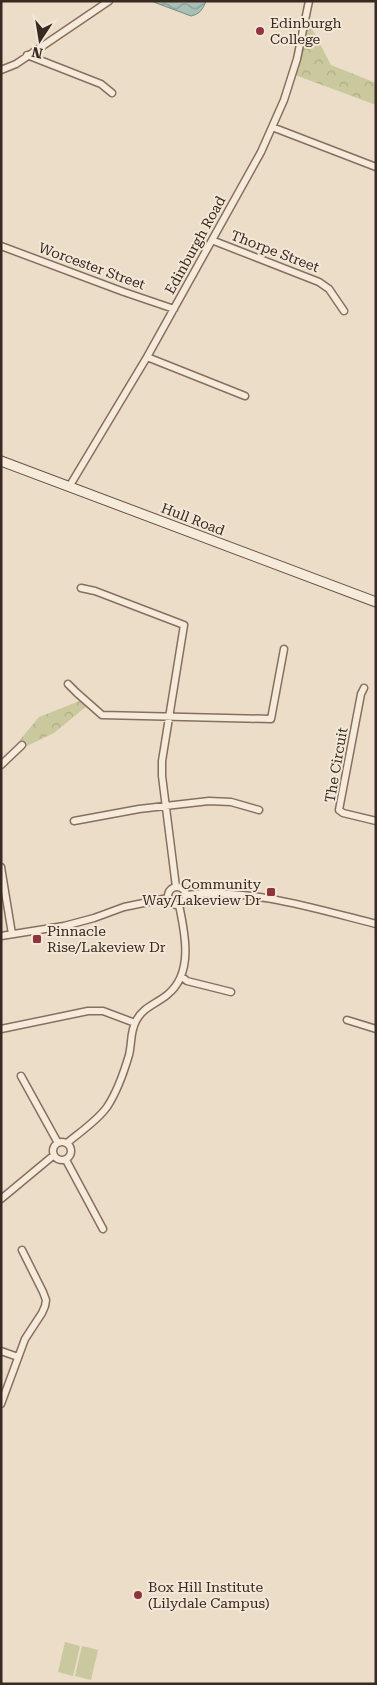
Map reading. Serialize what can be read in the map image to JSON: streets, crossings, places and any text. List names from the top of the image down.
{
  "streets": {
    "main road": ["Hull Road"],
    "street": [
      "Edinburgh Road",
      "Thorpe Street",
      "Worcester Street",
      "The Circuit"
    ]
  },
  "crossings": [
    ["Edinburgh Road", "Thorpe Street"],
    ["Edinburgh Road", "Worcester Street"],
    ["Edinburgh Road", "Hull Road"]
  ],
  "places": {
    "other": ["Edinburgh College", "Box Hill Institute (Lilydale Campus)"],
    "transit": ["Community Way/Lakeview Dr", "Pinnacle Rise/Lakeview Dr"]
  },
  "north": "bottom"
}
